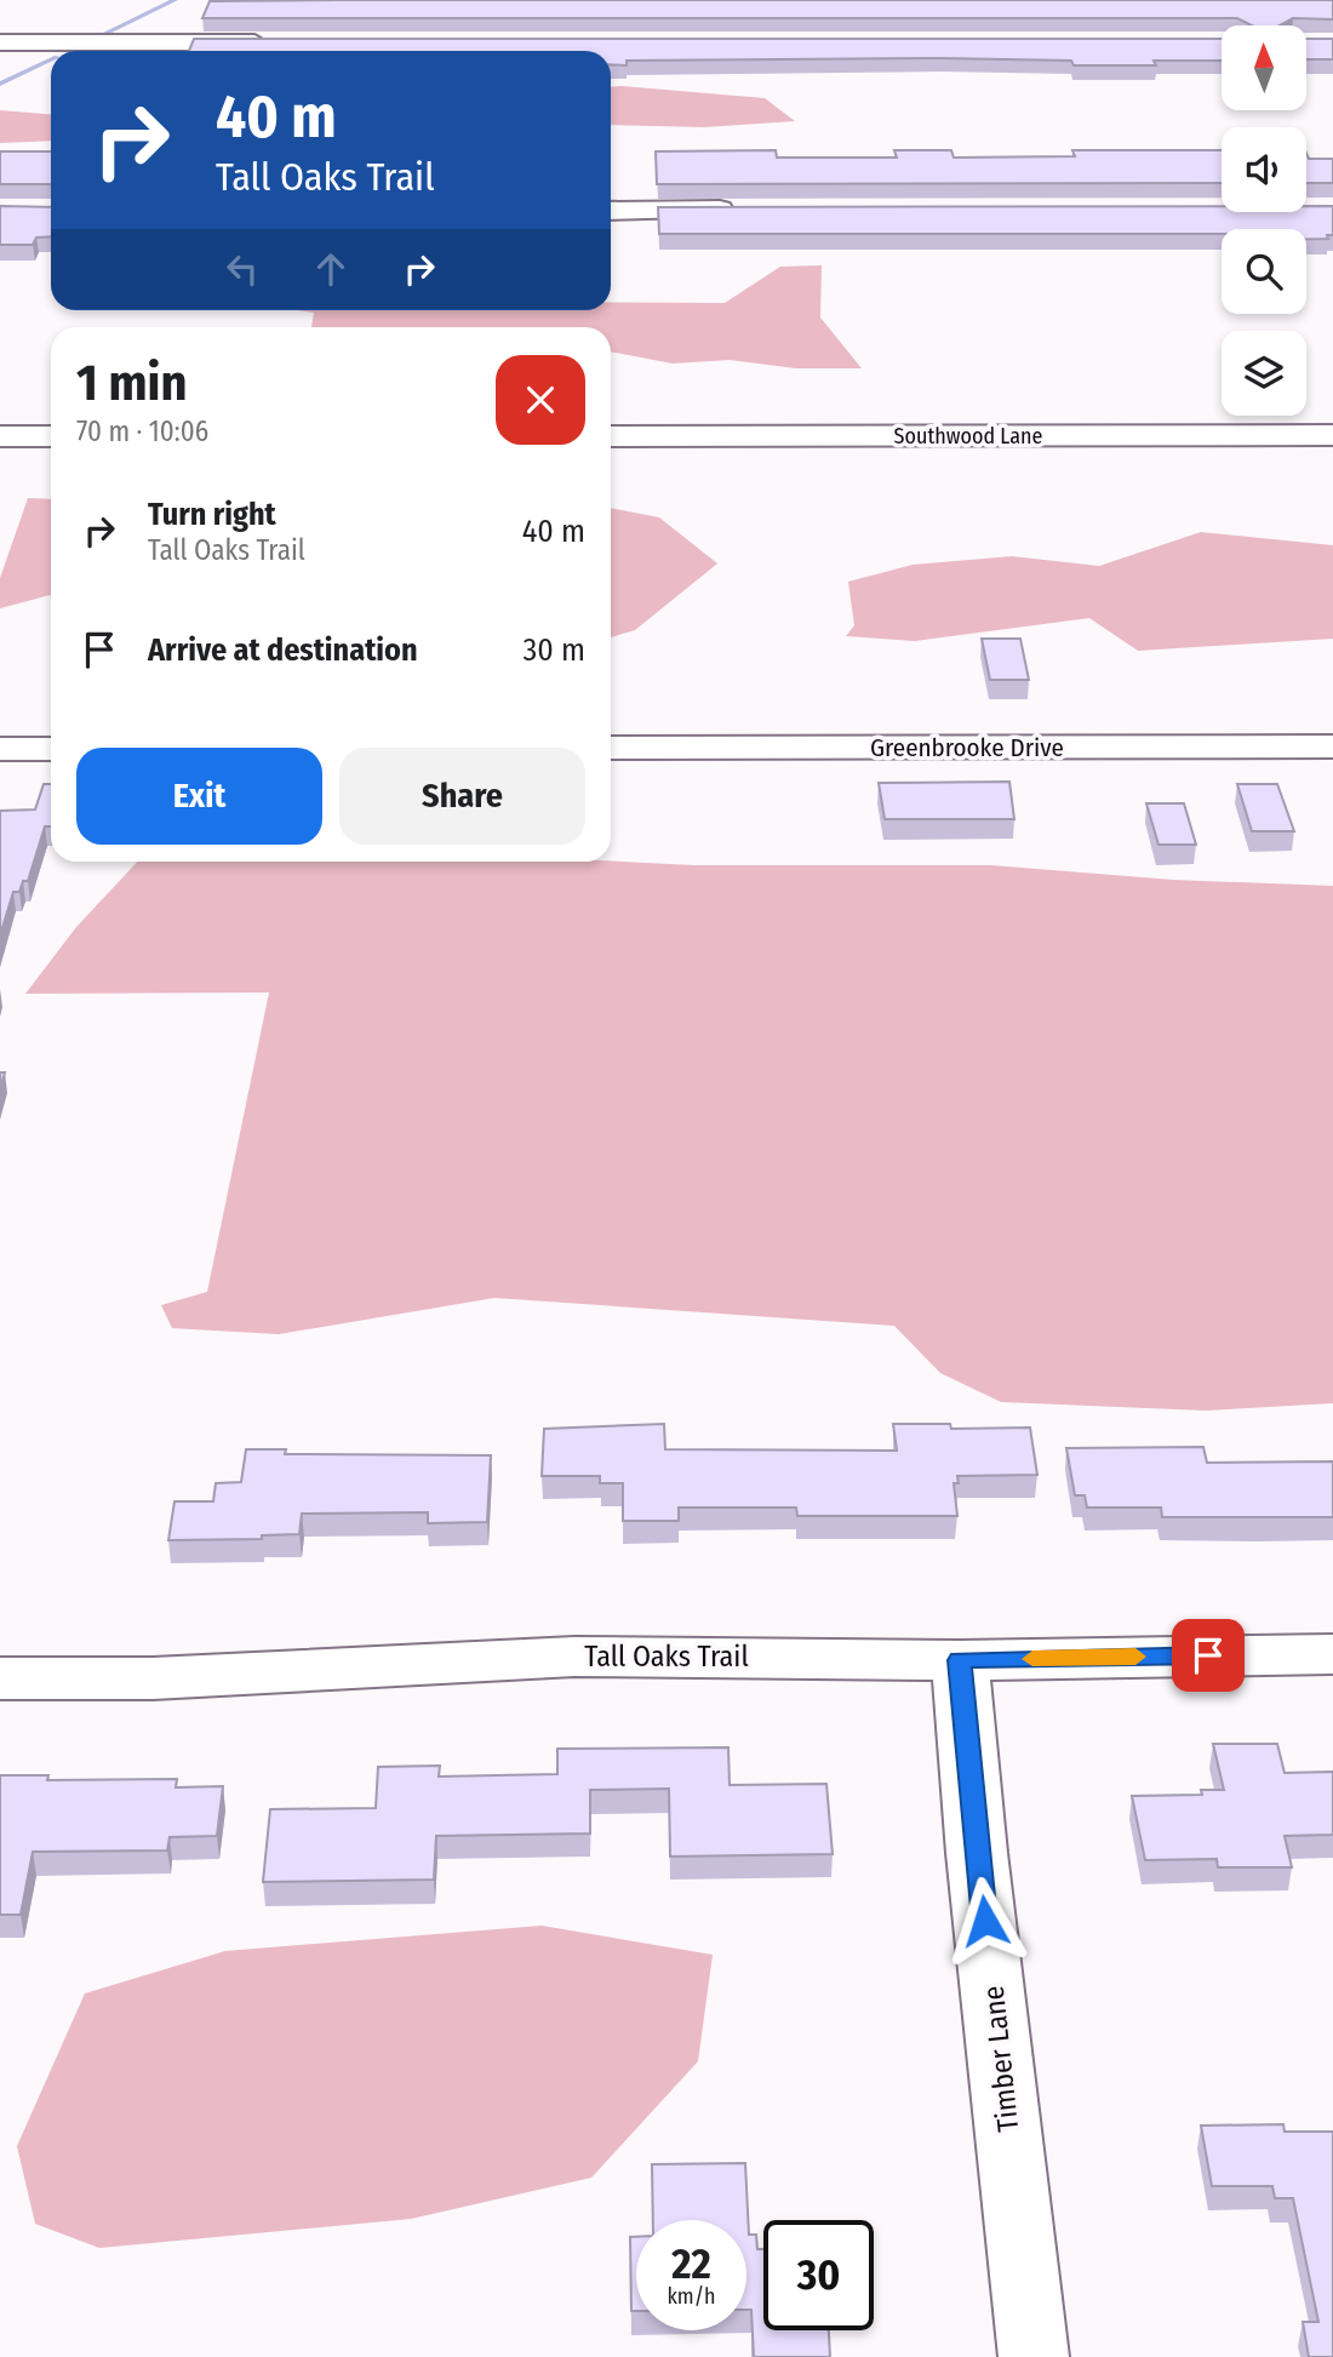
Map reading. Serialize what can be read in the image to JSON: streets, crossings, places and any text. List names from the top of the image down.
{
  "streets": {
    "street": [
      "Southwood Lane",
      "Greenbrooke Drive",
      "Tall Oaks Trail",
      "Timber Lane"
    ]
  },
  "crossings": [
    ["Tall Oaks Trail", "Timber Lane"]
  ],
  "north": "top",
  "page": {
    "turn": ["40 m", "Tall Oaks Trail"],
    "heading": ["1 min", "70 m · 10:06"],
    "list": [
      {
        "name": "Turn right",
        "note": "Tall Oaks Trail",
        "value": "40 m"
      },
      {
        "name": "Arrive at destination",
        "value": "30 m"
      }
    ],
    "buttons": ["Exit", "Share"],
    "speed": "22 km/h",
    "limit": "30"
  }
}
